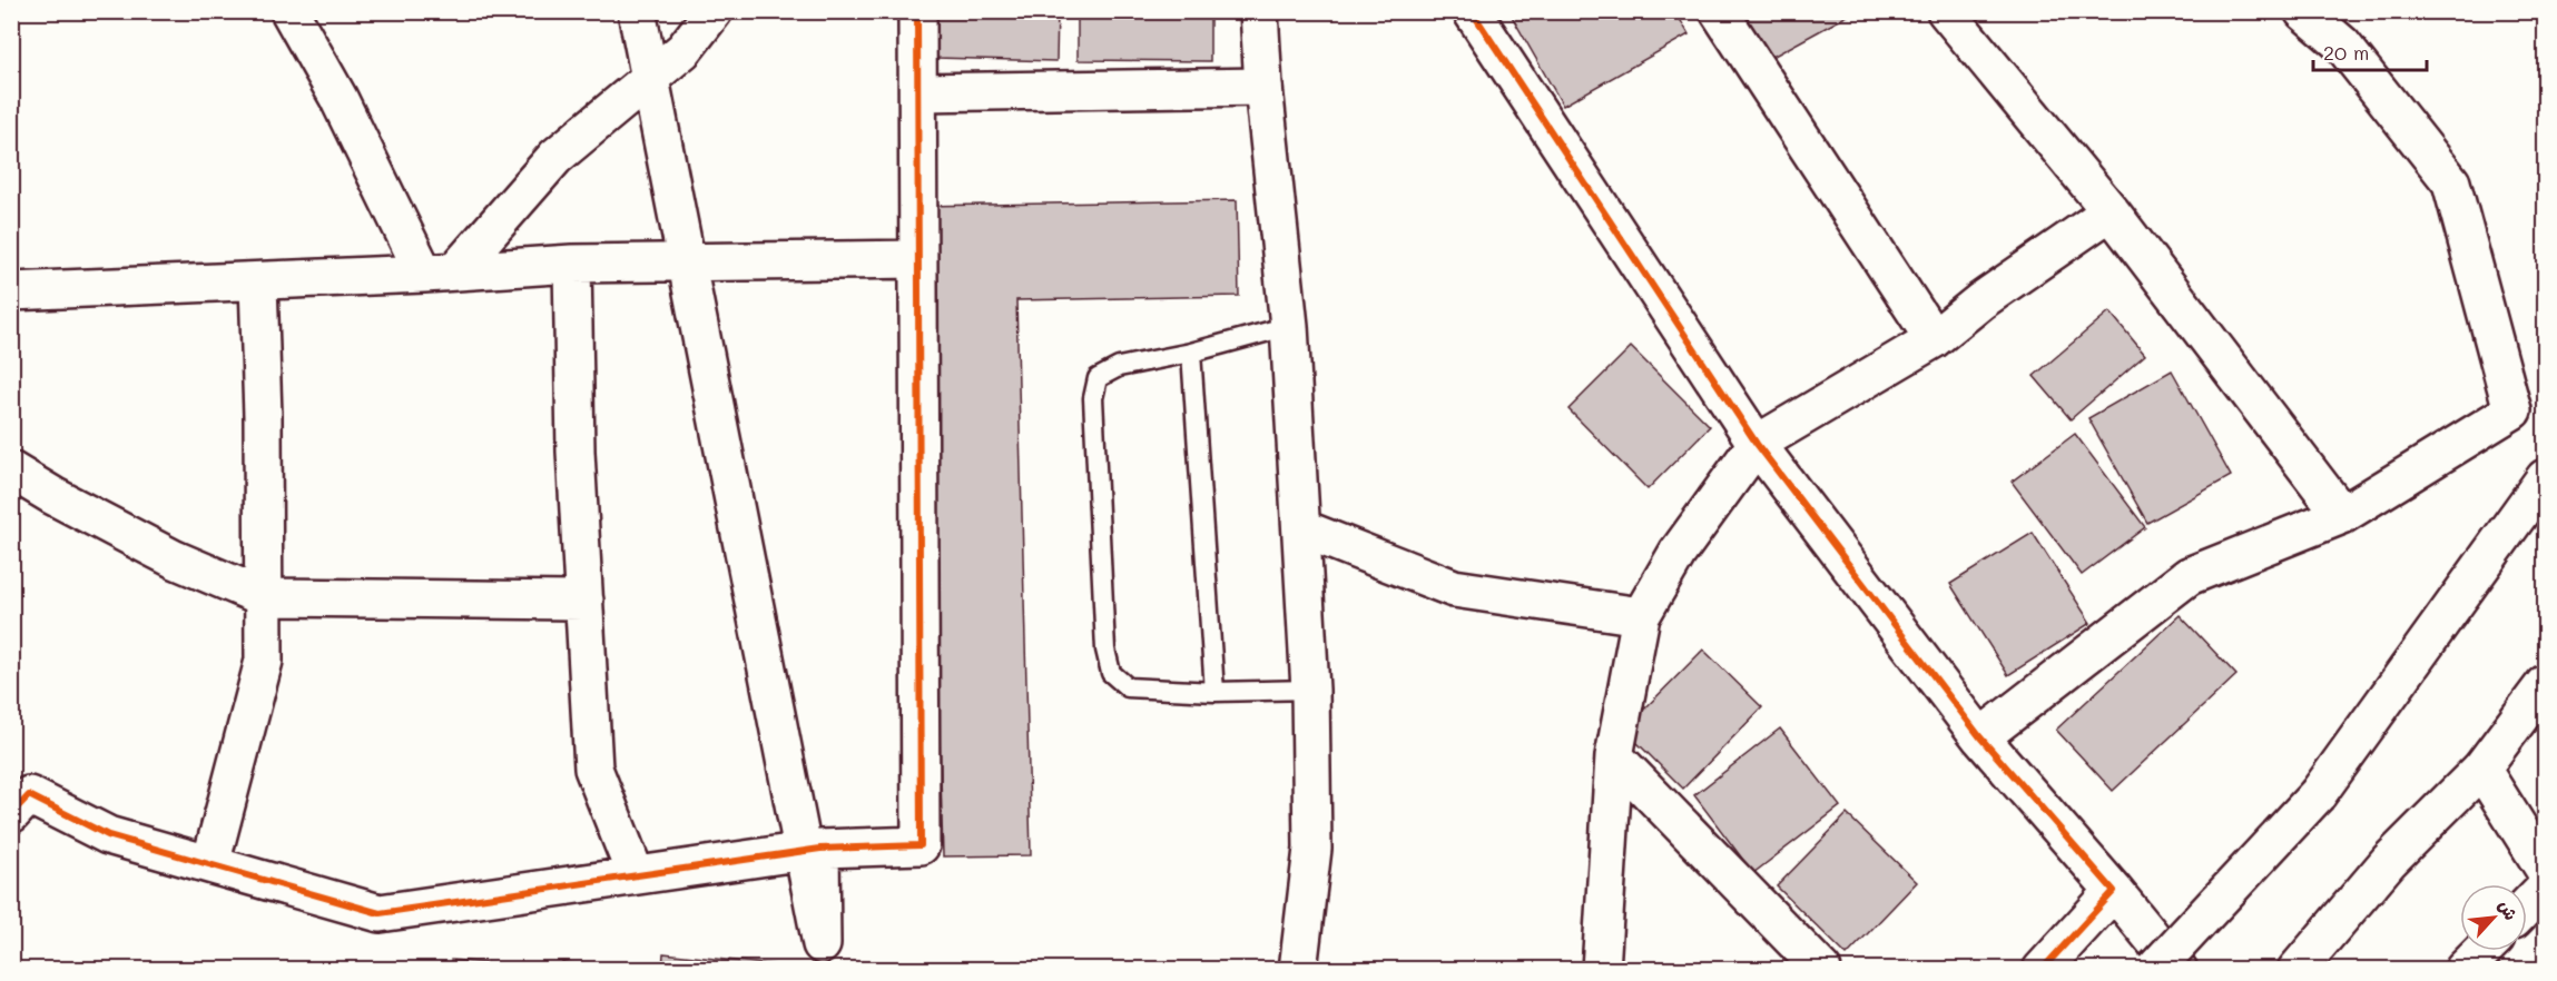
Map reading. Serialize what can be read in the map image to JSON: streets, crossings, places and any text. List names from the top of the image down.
{
  "scale_bar": "20 m",
  "north": "top right"
}
